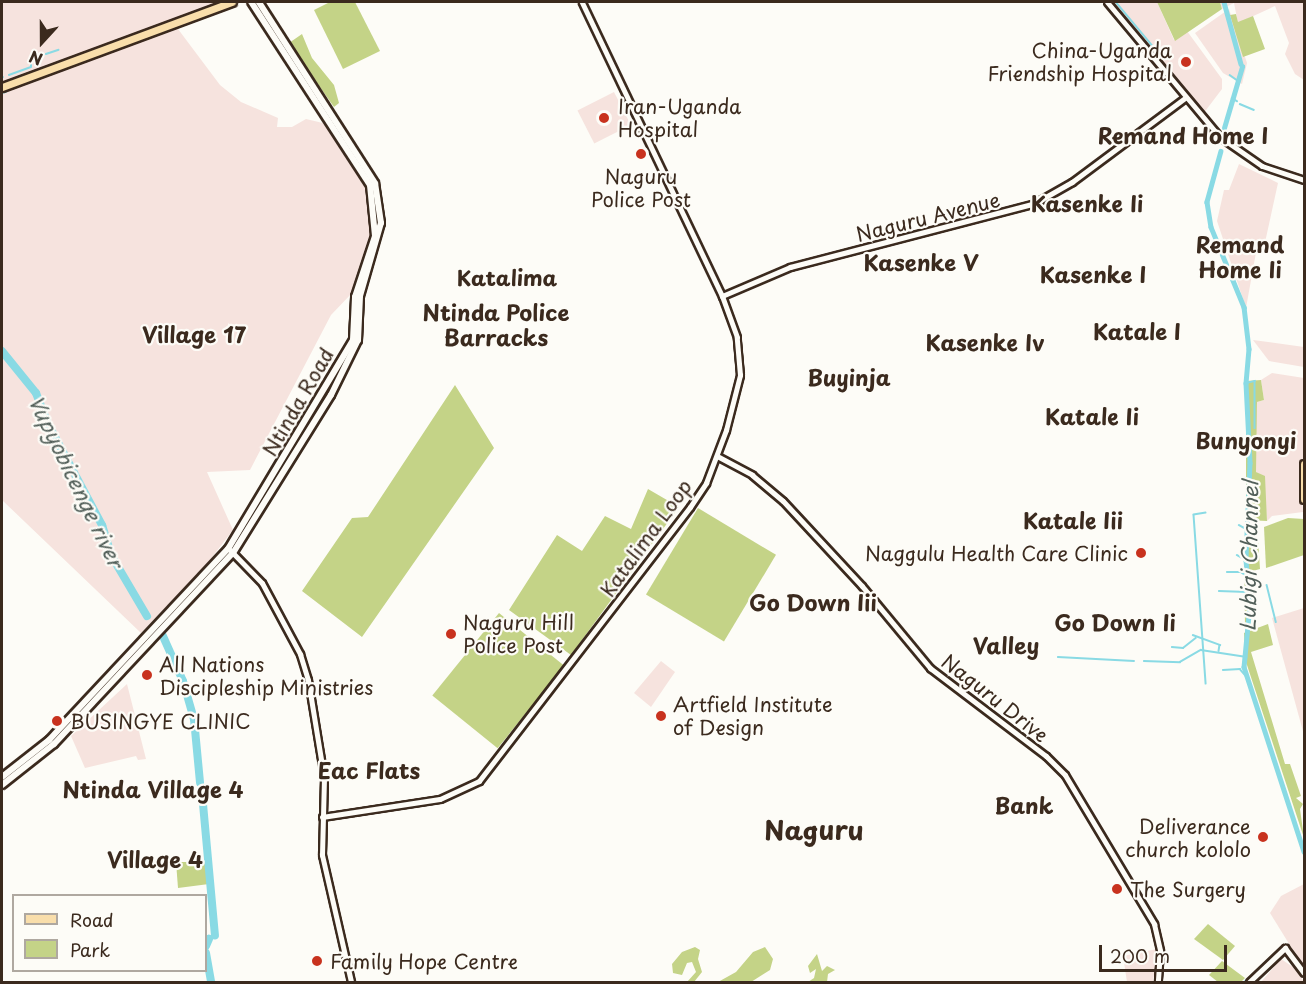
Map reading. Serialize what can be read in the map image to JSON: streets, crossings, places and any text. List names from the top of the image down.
{
  "streets": {
    "main road": ["Ntinda Road"],
    "street": ["Naguru Avenue", "Katalima Loop", "Naguru Drive"]
  },
  "crossings": [
    ["Naguru Avenue", "Katalima Loop"],
    ["Katalima Loop", "Naguru Drive"]
  ],
  "districts": [
    "Remand Home I",
    "Kasenke Ii",
    "Remand Home Ii",
    "Kasenke V",
    "Kasenke I",
    "Katalima",
    "Ntinda Police Barracks",
    "Katale I",
    "Village 17",
    "Kasenke Iv",
    "Buyinja",
    "Katale Ii",
    "Bunyonyi",
    "Katale Iii",
    "Go Down Iii",
    "Go Down Ii",
    "Valley",
    "Eac Flats",
    "Ntinda Village 4",
    "Bank",
    "Naguru",
    "Village 4"
  ],
  "water": ["Vupyobicenge river", "Lubigi Channel"],
  "places": [
    "China-Uganda Friendship Hospital",
    "Iran-Uganda Hospital",
    "Naguru Police Post",
    "Naggulu Health Care Clinic",
    "Naguru Hill Police Post",
    "All Nations Discipleship Ministries",
    "Artfield Institute of Design",
    "BUSINGYE CLINIC",
    "Deliverance church kololo",
    "The Surgery",
    "Family Hope Centre"
  ],
  "legend": ["Road", "Park"],
  "scale_bar": "200 m",
  "north": "bottom"
}
